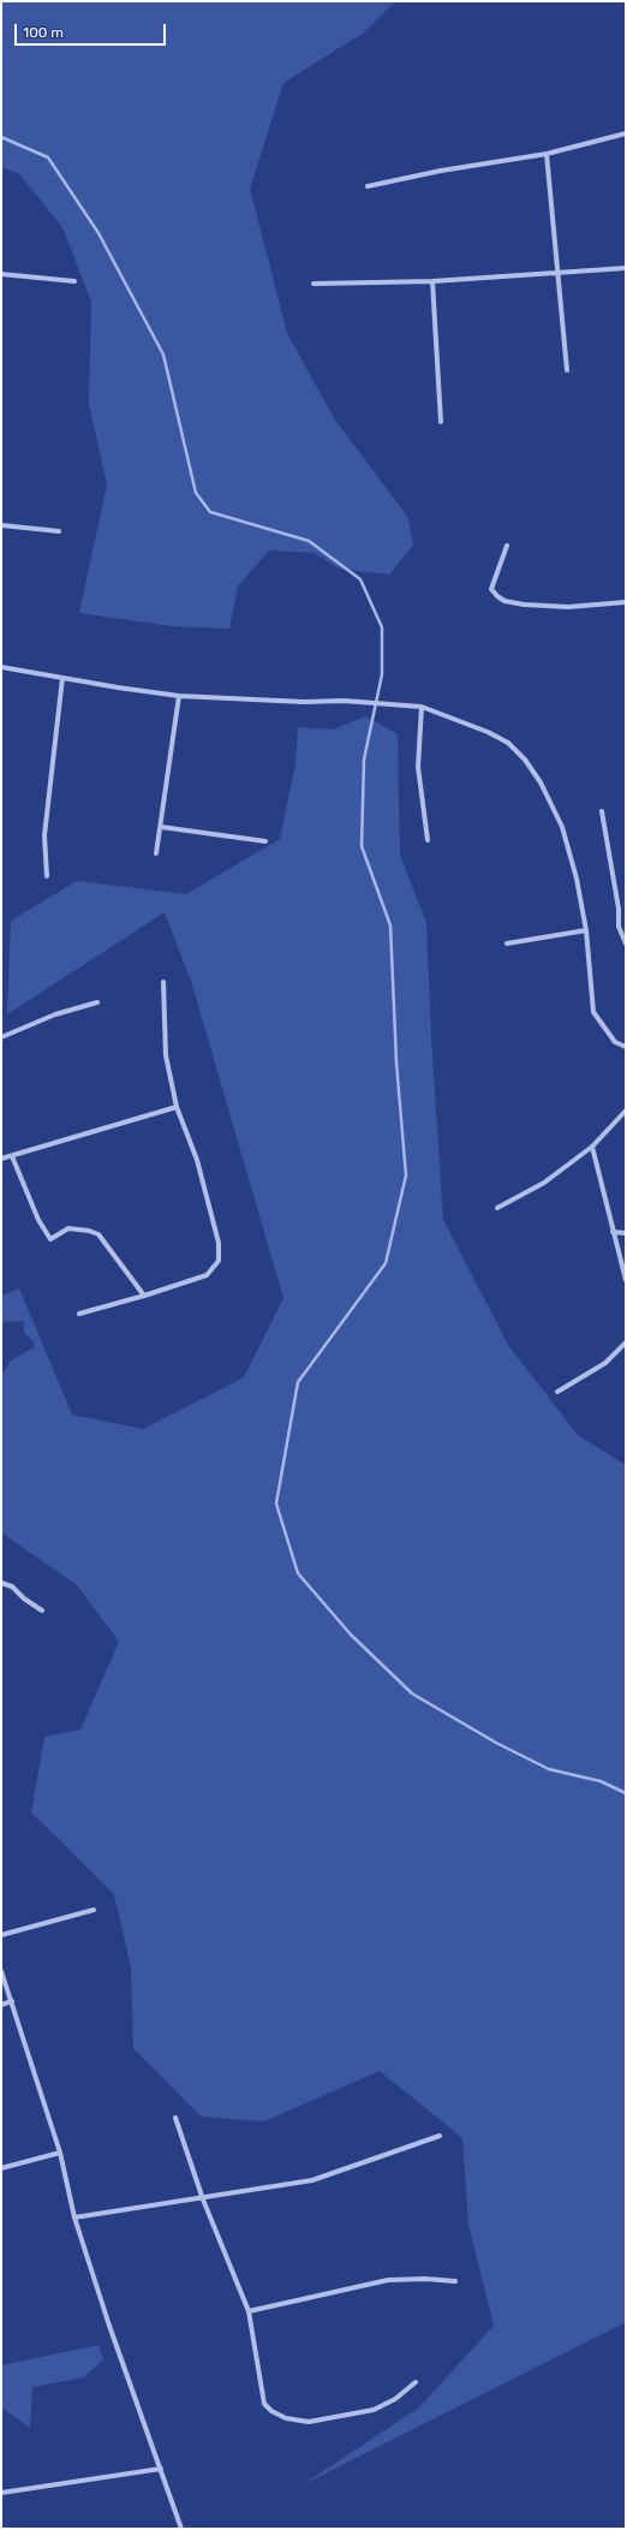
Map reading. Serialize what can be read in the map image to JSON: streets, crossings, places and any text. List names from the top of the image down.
{
  "scale_bar": "100 m"
}
